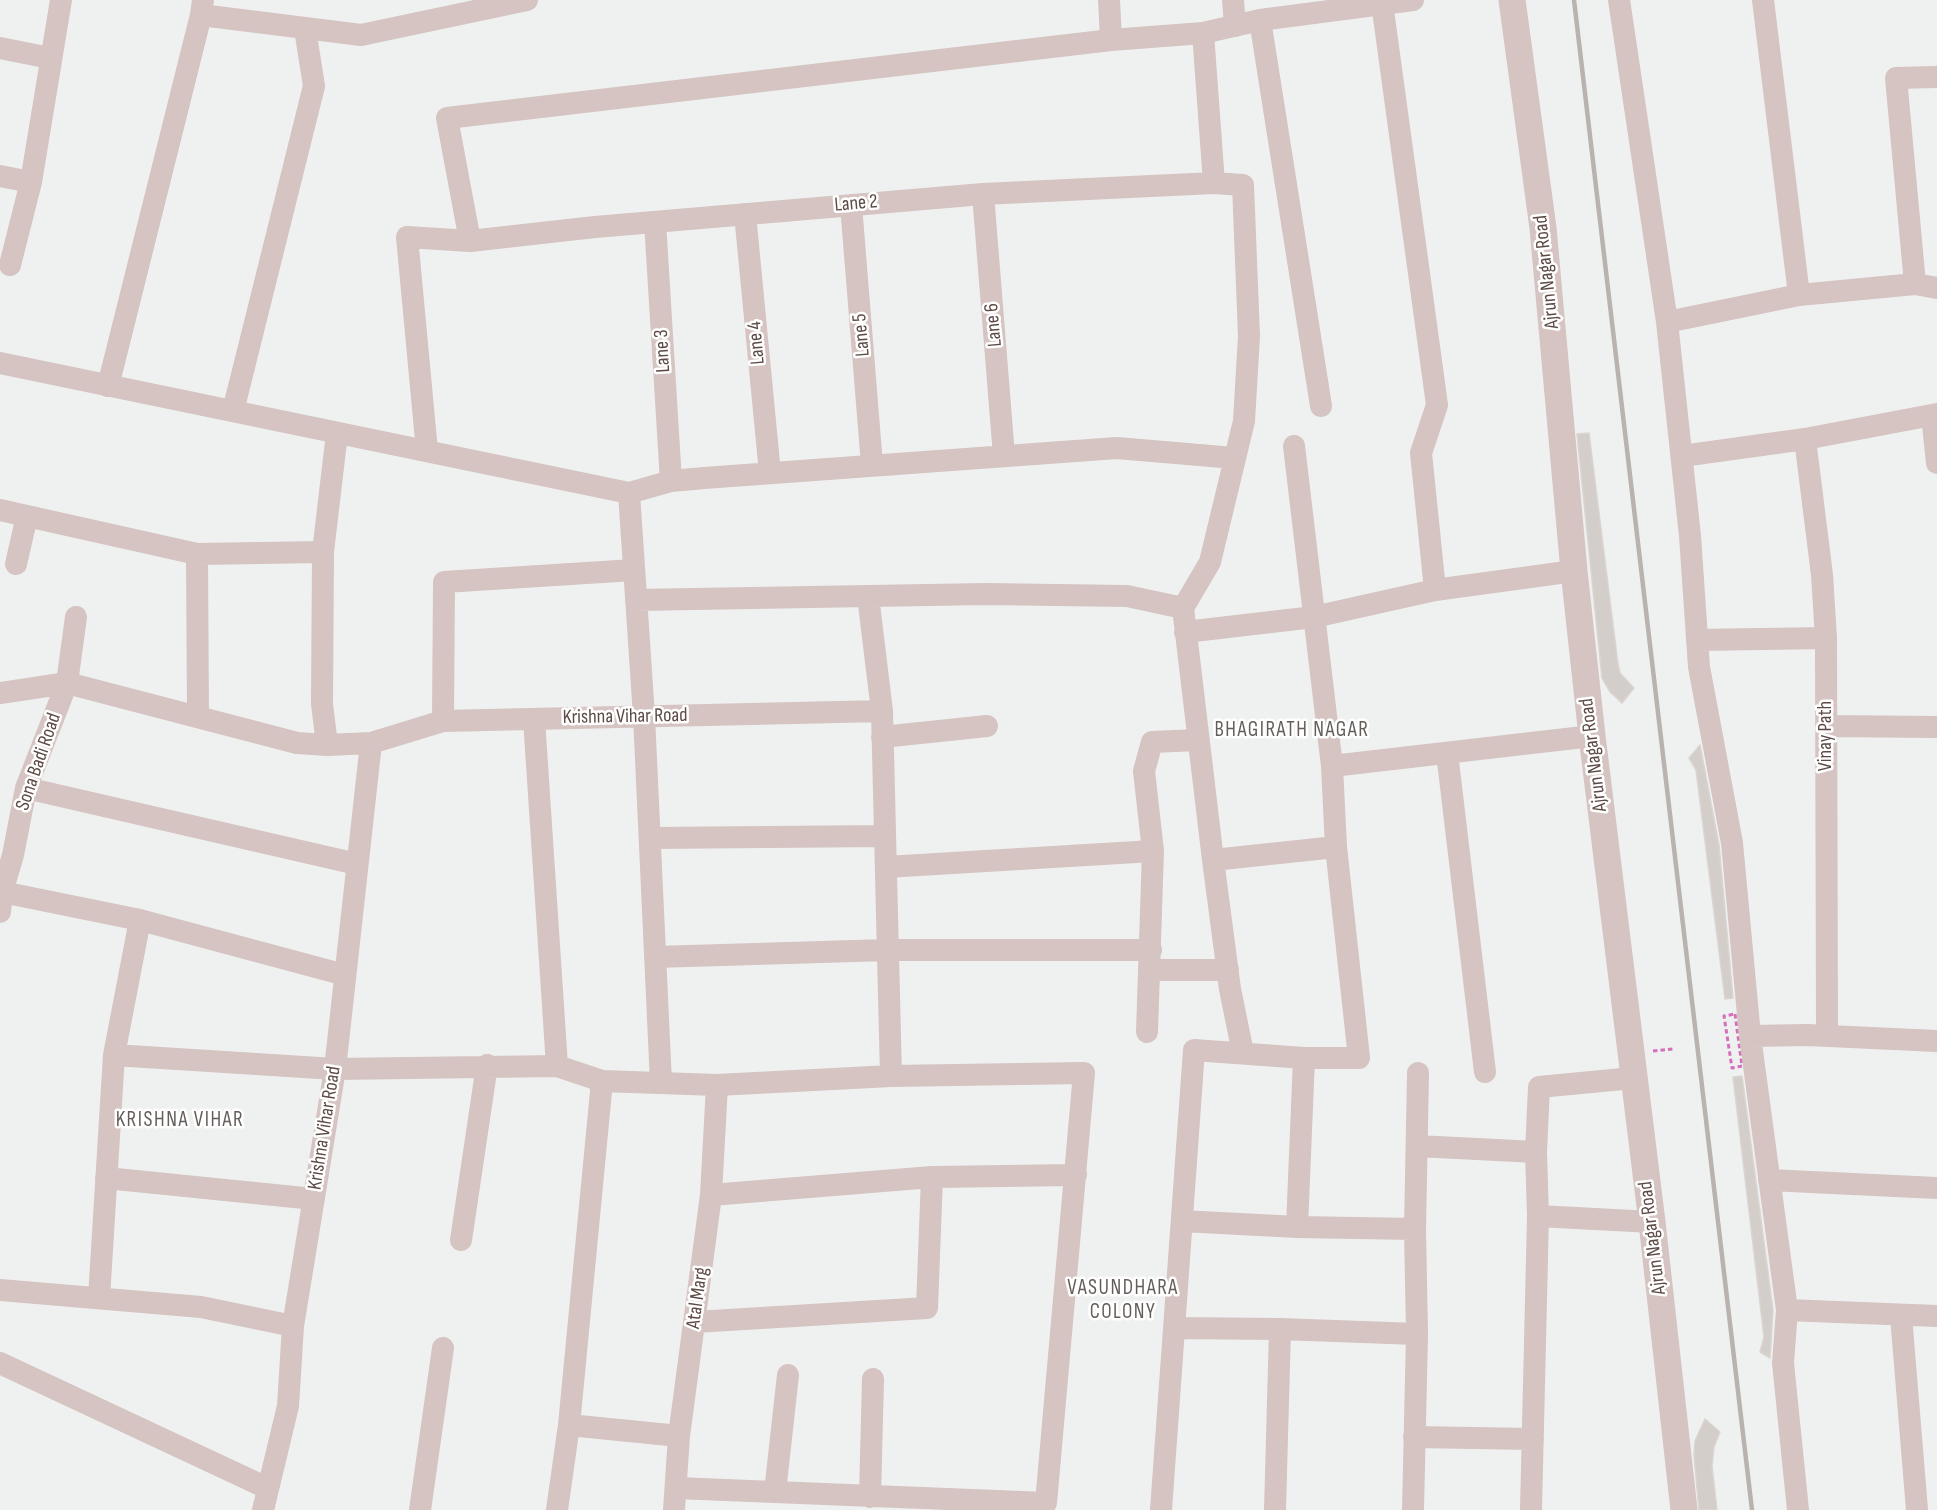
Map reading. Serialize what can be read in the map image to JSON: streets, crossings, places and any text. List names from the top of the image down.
{
  "streets": {
    "street": [
      "Lane 2",
      "Ajrun Nagar Road",
      "Lane 6",
      "Lane 5",
      "Lane 4",
      "Lane 3",
      "Krishna Vihar Road",
      "Vinay Path",
      "Sona Badi Road",
      "Atal Marg"
    ]
  },
  "crossings": [
    ["Lane 2", "Lane 6"],
    ["Lane 2", "Lane 5"],
    ["Lane 2", "Lane 4"],
    ["Lane 2", "Lane 3"],
    ["Krishna Vihar Road", "Sona Badi Road"]
  ],
  "districts": ["BHAGIRATH NAGAR", "KRISHNA VIHAR", "VASUNDHARA COLONY"]
}
